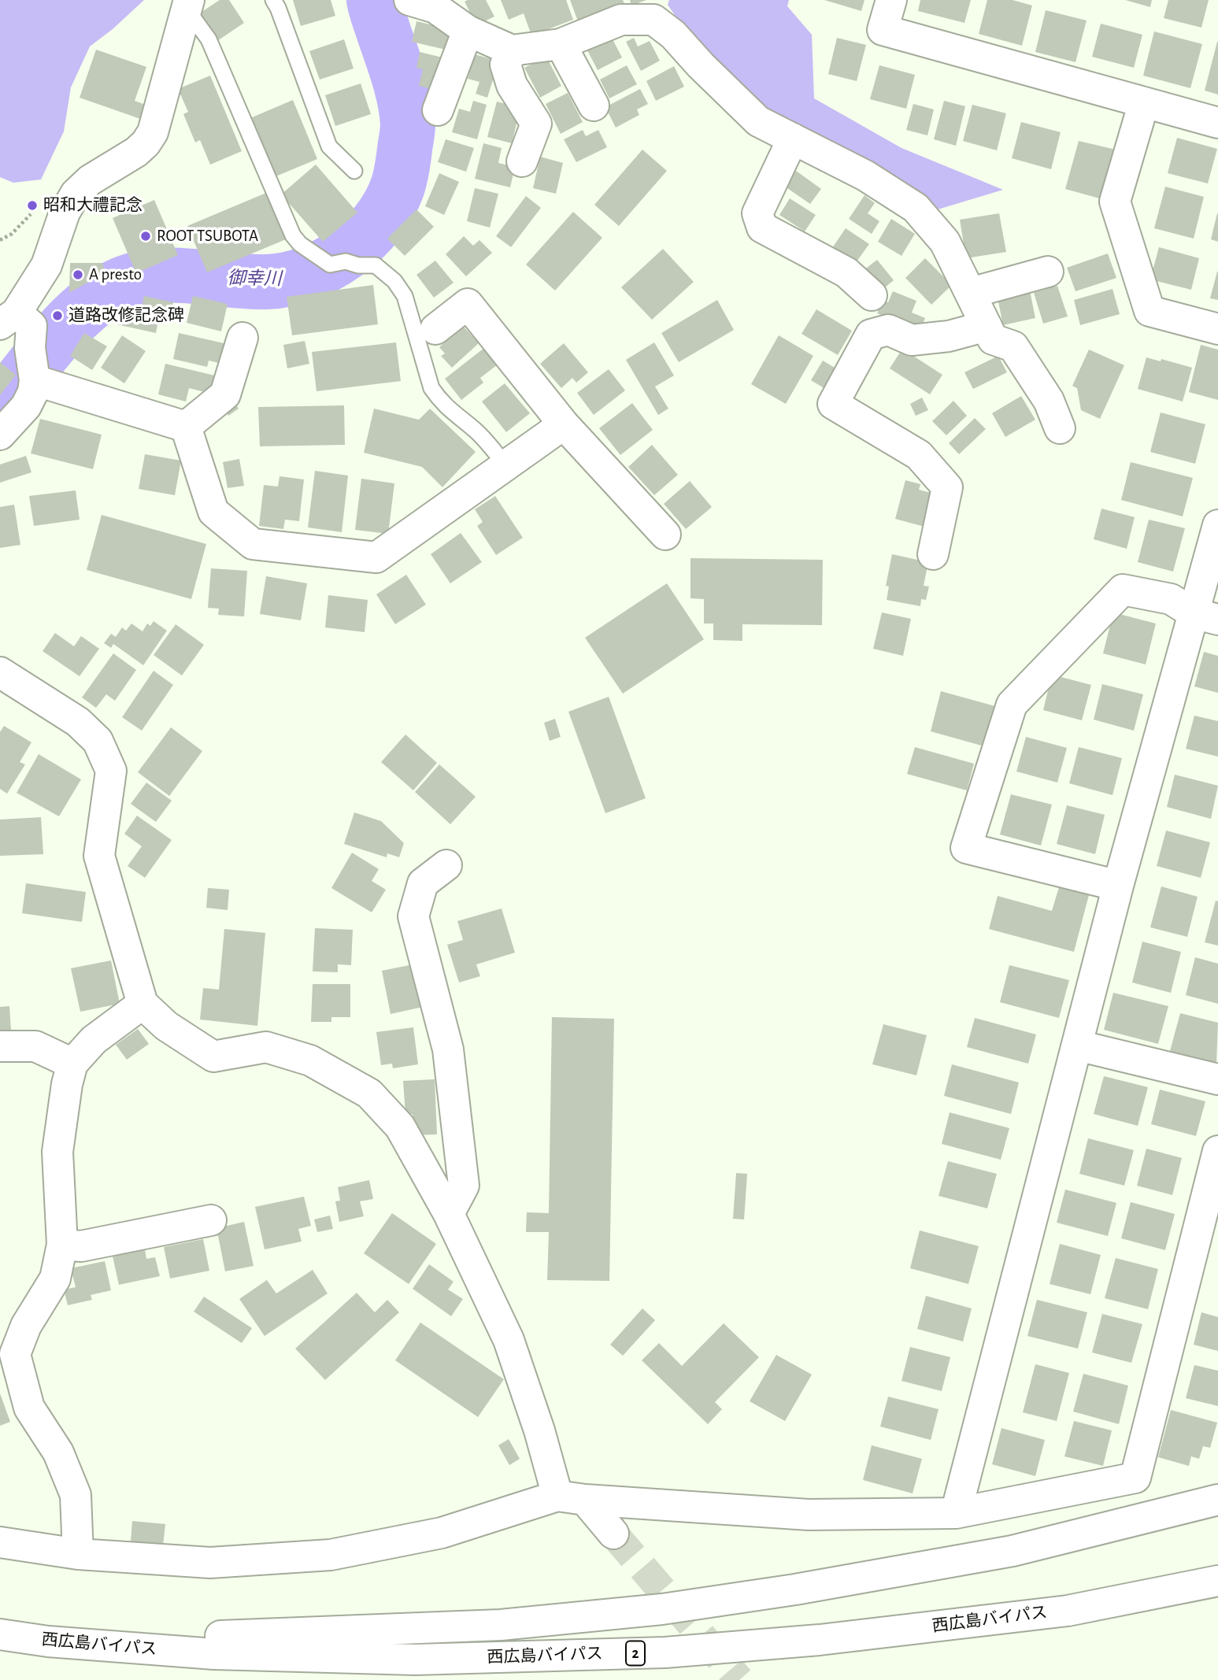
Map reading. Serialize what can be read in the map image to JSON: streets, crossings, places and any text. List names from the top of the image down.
{
  "streets": {
    "main road": ["西広島バイパス", "2"]
  },
  "water": ["御幸川"],
  "places": [
    "昭和大禮記念",
    "ROOT TSUBOTA",
    "A presto",
    "道路改修記念碑"
  ]
}
